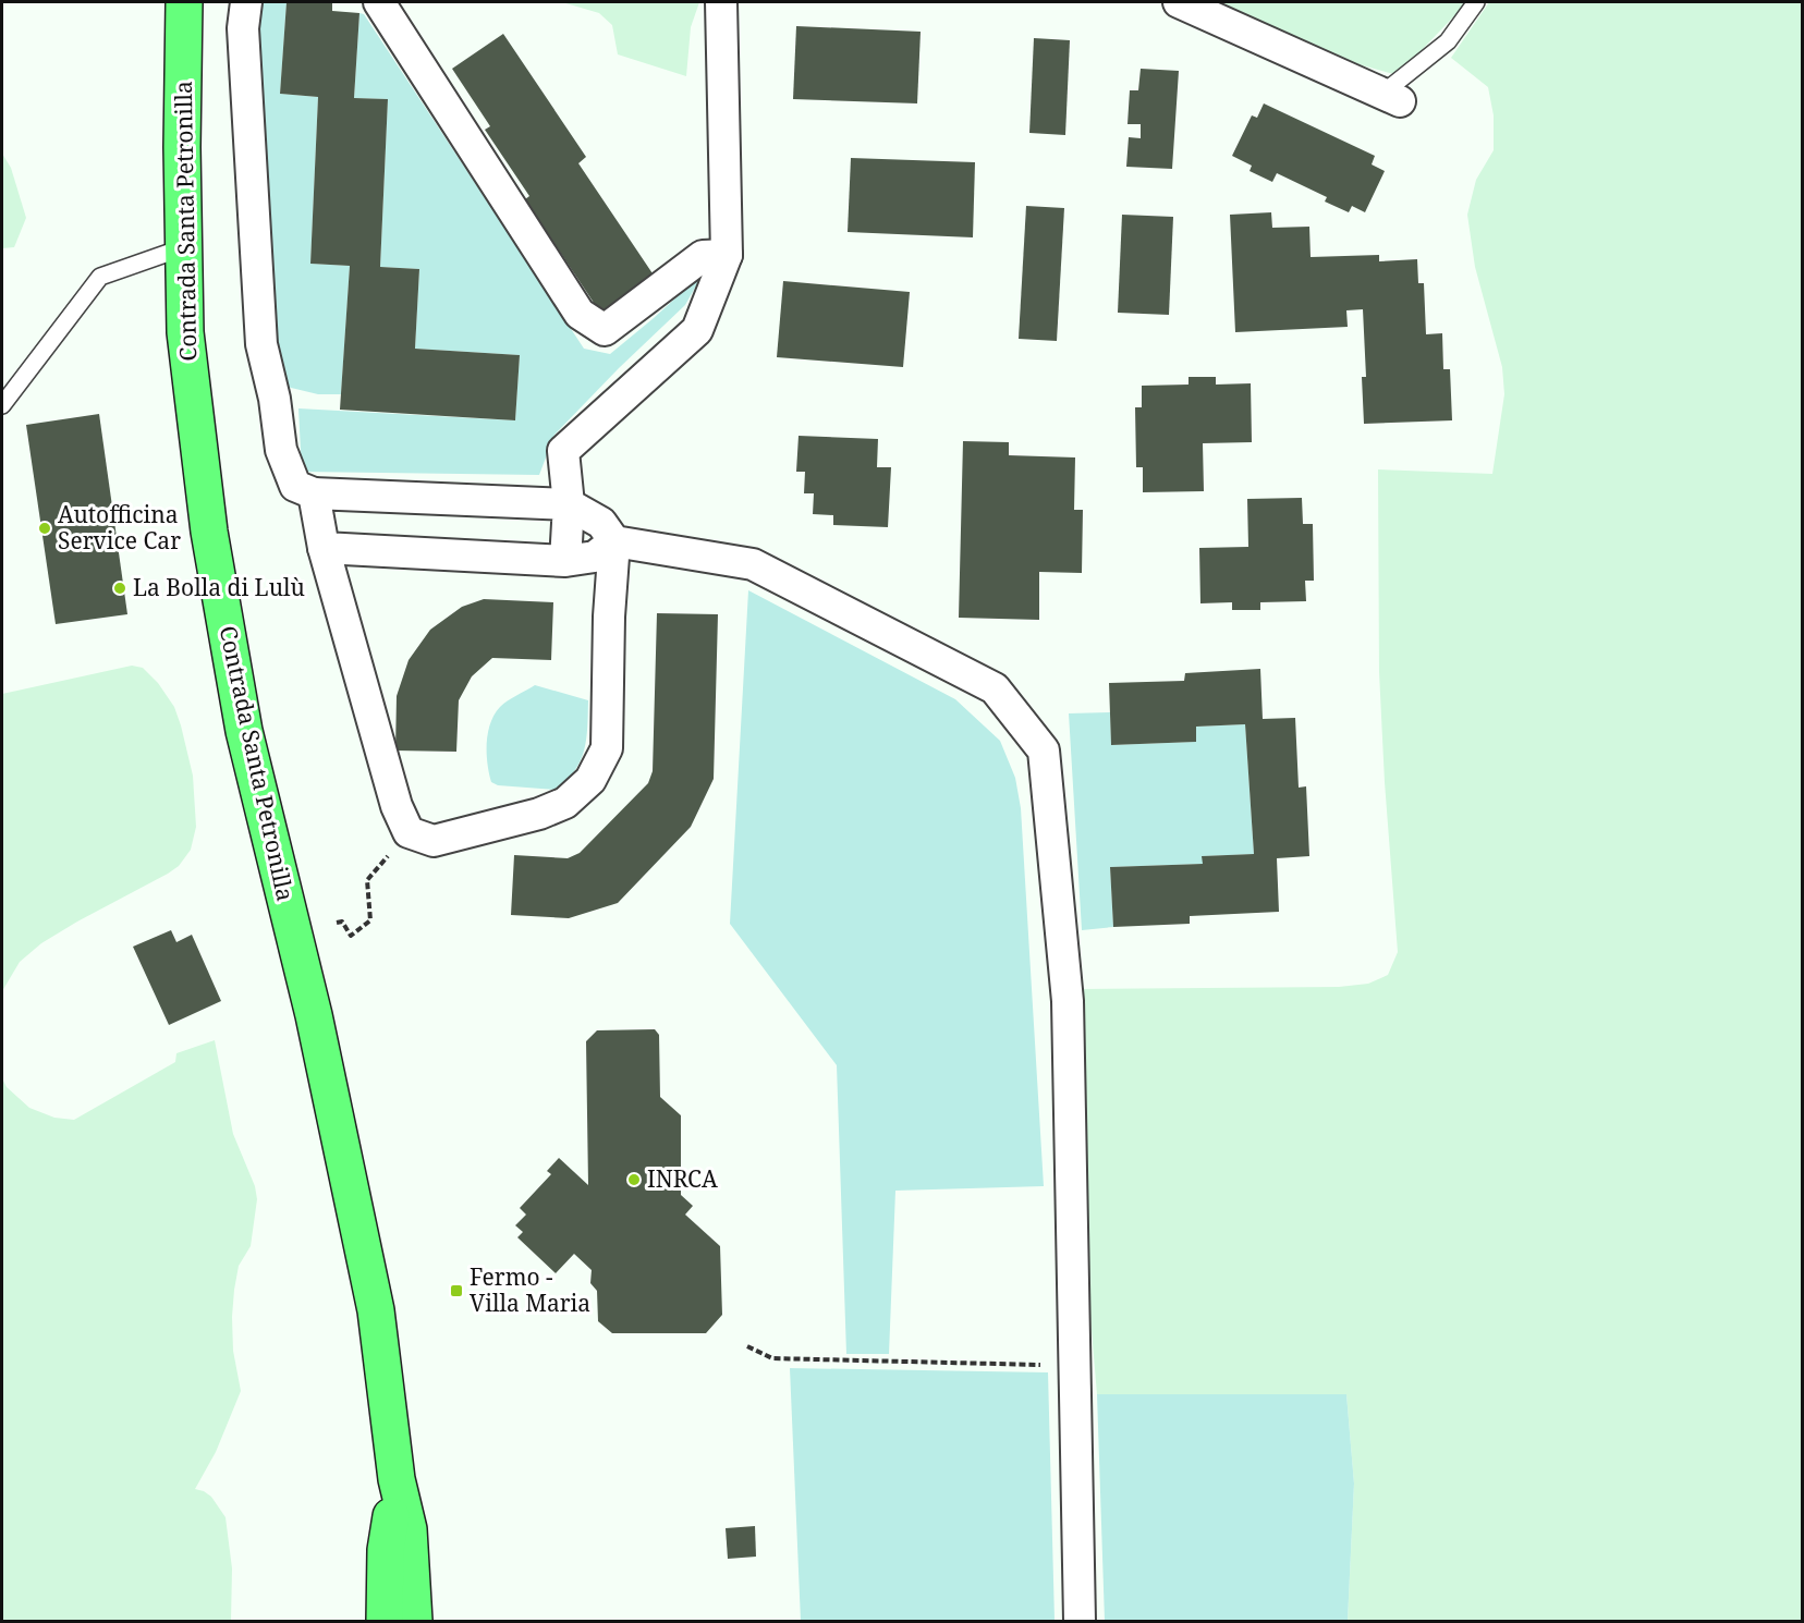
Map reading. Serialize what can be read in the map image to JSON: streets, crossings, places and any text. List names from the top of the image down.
{
  "streets": {
    "main road": ["Contrada Santa Petronilla"]
  },
  "places": {
    "other": ["Autofficina Service Car", "La Bolla di Lulù", "INRCA"],
    "transit": ["Fermo - Villa Maria"]
  }
}
